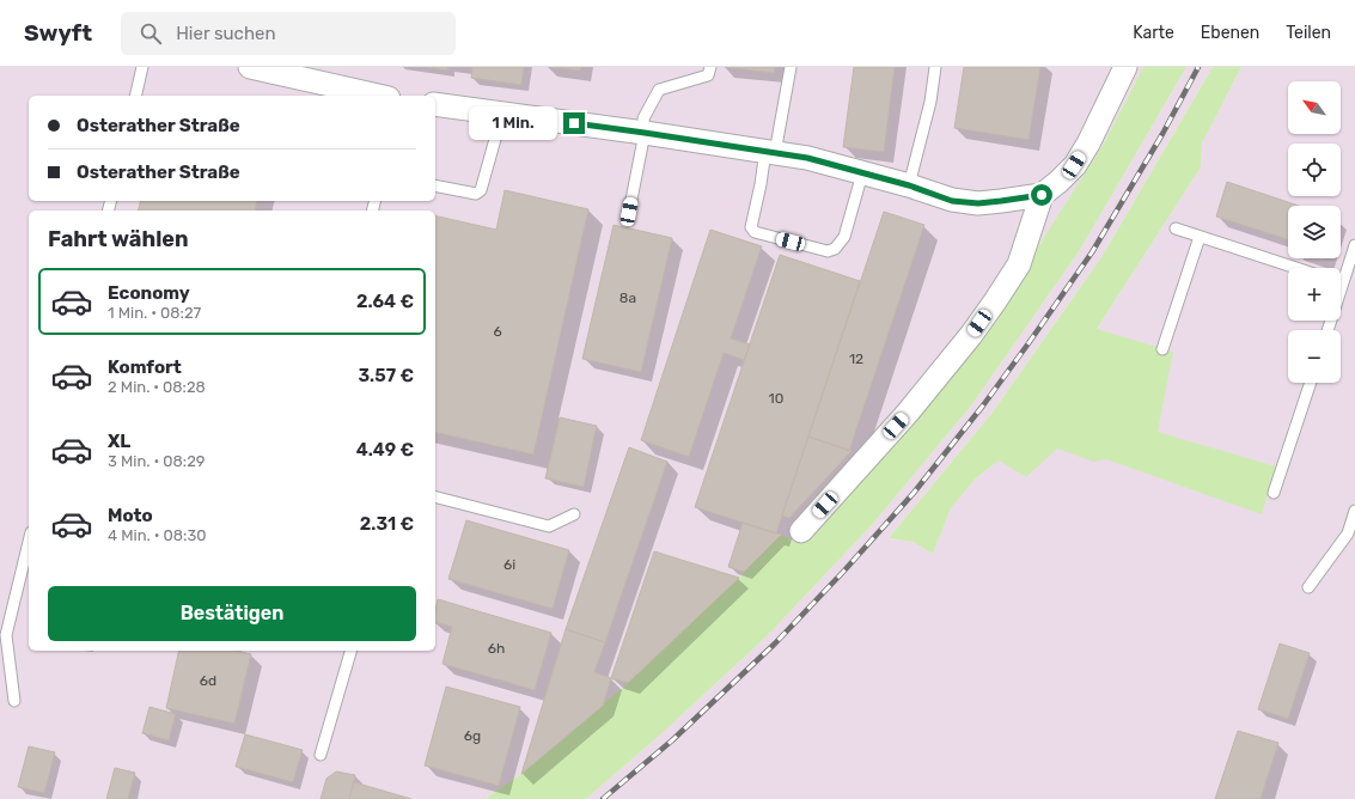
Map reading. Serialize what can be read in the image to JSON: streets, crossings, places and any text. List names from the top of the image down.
{
  "house_numbers": [
    "8a",
    "6",
    "12",
    "10",
    "6i",
    "6h",
    "6d",
    "6g"
  ],
  "north": "top left",
  "page": {
    "header": "Swyft",
    "search": "Hier suchen",
    "nav": ["Karte", "Ebenen", "Teilen"],
    "map_buttons": ["+", "−"],
    "banner": ["Osterather Straße", "Osterather Straße"],
    "bubble": "1 Min.",
    "heading": "Fahrt wählen",
    "list": [
      {
        "name": "Economy",
        "note": "1 Min. · 08:27",
        "value": "2.64 €"
      },
      {
        "name": "Komfort",
        "note": "2 Min. · 08:28",
        "value": "3.57 €"
      },
      {
        "name": "XL",
        "note": "3 Min. · 08:29",
        "value": "4.49 €"
      },
      {
        "name": "Moto",
        "note": "4 Min. · 08:30",
        "value": "2.31 €"
      }
    ],
    "buttons": "Bestätigen"
  }
}
